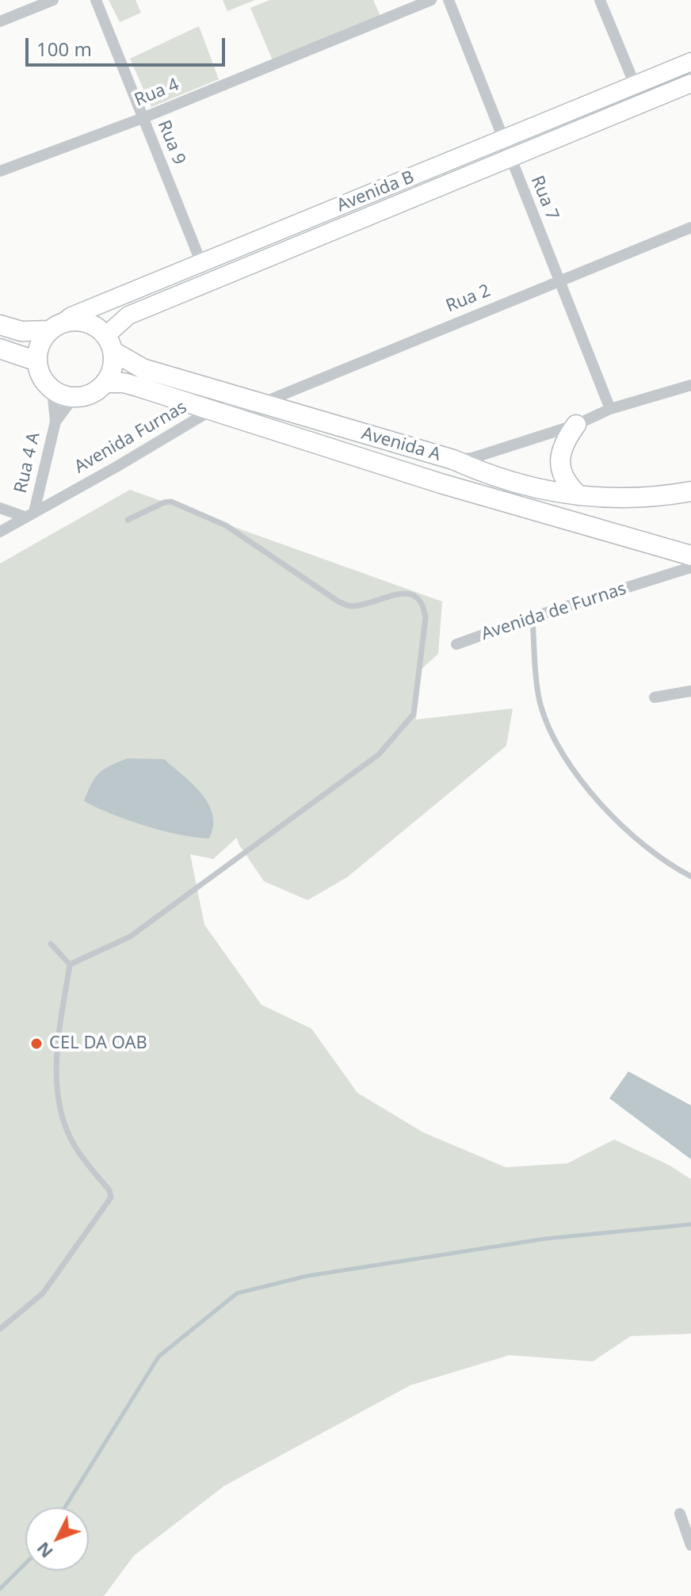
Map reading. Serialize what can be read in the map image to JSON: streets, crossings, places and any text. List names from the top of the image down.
{
  "streets": {
    "main road": ["Avenida A", "Avenida de Furnas"],
    "street": [
      "Rua 4",
      "Rua 9",
      "Avenida B",
      "Rua 7",
      "Rua 2",
      "Avenida Furnas",
      "Rua 4 A"
    ]
  },
  "crossings": [
    ["Rua 4", "Rua 9"],
    ["Rua 9", "Avenida B"],
    ["Avenida B", "Rua 7"],
    ["Avenida B", "Avenida A"],
    ["Avenida B", "Rua 4 A"],
    ["Rua 7", "Rua 2"],
    ["Rua 7", "Avenida A"],
    ["Rua 2", "Avenida Furnas"],
    ["Rua 2", "Avenida A"],
    ["Avenida Furnas", "Avenida A"],
    ["Avenida Furnas", "Rua 4 A"],
    ["Avenida A", "Rua 4 A"],
    ["Avenida A", "Avenida de Furnas"]
  ],
  "places": ["CEL DA OAB"],
  "scale_bar": "100 m",
  "north": "bottom left"
}
